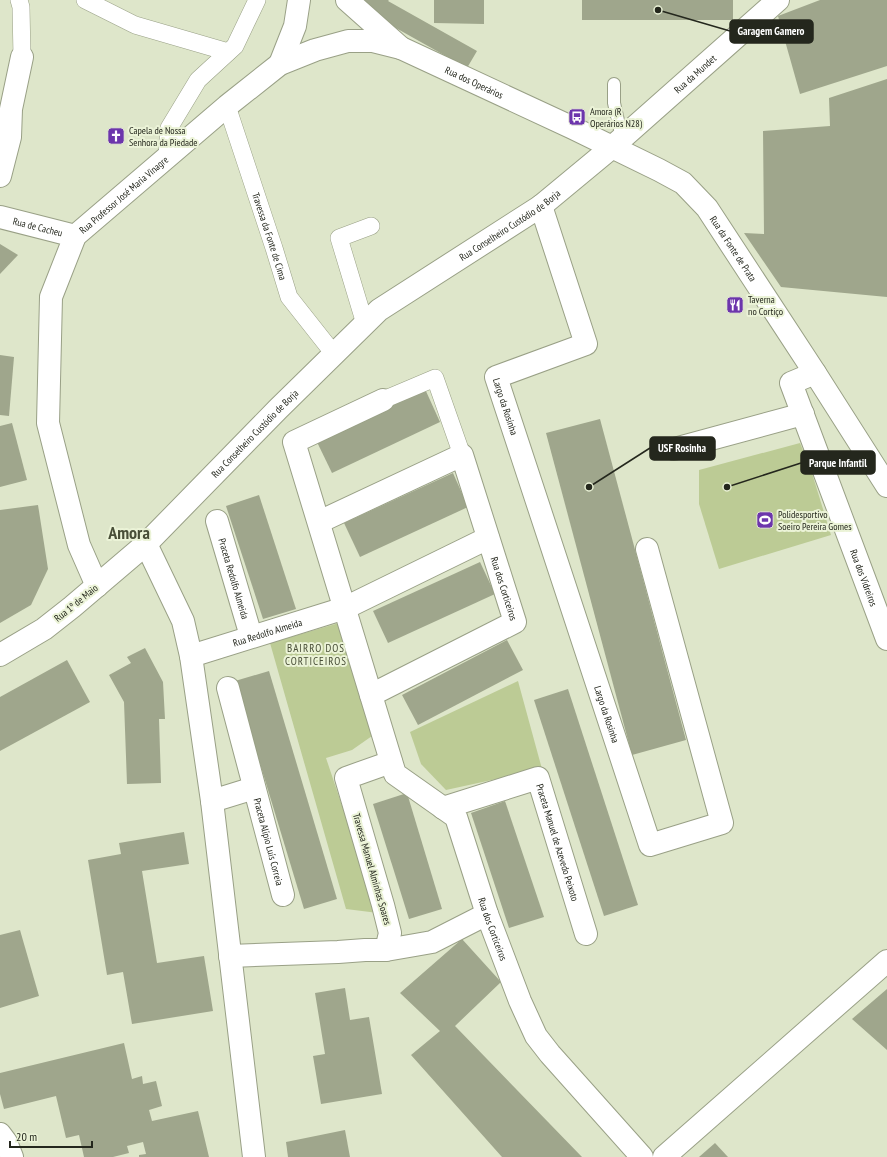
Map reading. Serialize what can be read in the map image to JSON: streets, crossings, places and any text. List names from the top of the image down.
{
  "streets": {
    "street": [
      "Rua da Mundet",
      "Rua dos Operários",
      "Rua Professor José Maria Vinagre",
      "Rua Conselheiro Custódio de Borja",
      "Rua de Cacheu",
      "Travessa da Fonte de Cima",
      "Rua da Fonte de Prata",
      "Largo da Rosinha",
      "Rua dos Vidreiros",
      "Praceta Redolfo Almeida",
      "Rua dos Corticeiros",
      "Rua 1º de Maio",
      "Rua Redolfo Almeida",
      "Praceta Alípio Luís Correia",
      "Praceta Manuel de Azevedo Peixoto",
      "Travessa Manuel Alminhas Soares"
    ]
  },
  "crossings": [
    ["Rua da Mundet", "Rua dos Operários"],
    ["Rua da Mundet", "Rua Conselheiro Custódio de Borja"],
    ["Rua da Mundet", "Rua da Fonte de Prata"],
    ["Rua dos Operários", "Rua Professor José Maria Vinagre"],
    ["Rua dos Operários", "Rua Conselheiro Custódio de Borja"],
    ["Rua dos Operários", "Rua da Fonte de Prata"],
    ["Rua Professor José Maria Vinagre", "Rua de Cacheu"],
    ["Rua Professor José Maria Vinagre", "Travessa da Fonte de Cima"],
    ["Rua Professor José Maria Vinagre", "Rua 1º de Maio"],
    ["Rua Conselheiro Custódio de Borja", "Travessa da Fonte de Cima"],
    ["Rua Conselheiro Custódio de Borja", "Rua da Fonte de Prata"],
    ["Rua Conselheiro Custódio de Borja", "Largo da Rosinha"],
    ["Rua Conselheiro Custódio de Borja", "Rua 1º de Maio"],
    ["Rua da Fonte de Prata", "Rua dos Vidreiros"],
    ["Praceta Redolfo Almeida", "Rua Redolfo Almeida"],
    ["Rua dos Corticeiros", "Rua Redolfo Almeida"],
    ["Rua dos Corticeiros", "Praceta Manuel de Azevedo Peixoto"],
    ["Rua dos Corticeiros", "Travessa Manuel Alminhas Soares"]
  ],
  "districts": ["Amora", "BAIRRO DOS CORTICEIROS"],
  "places": {
    "other": ["Garagem Gamero", "USF Rosinha", "Parque Infantil"],
    "bus stop": ["Amora (R Operários N28)"],
    "church": ["Capela de Nossa Senhora da Piedade"],
    "restaurant": ["Taverna no Cortiço"],
    "sports": ["Polidesportivo Soeiro Pereira Gomes"]
  },
  "scale_bar": "20 m"
}
